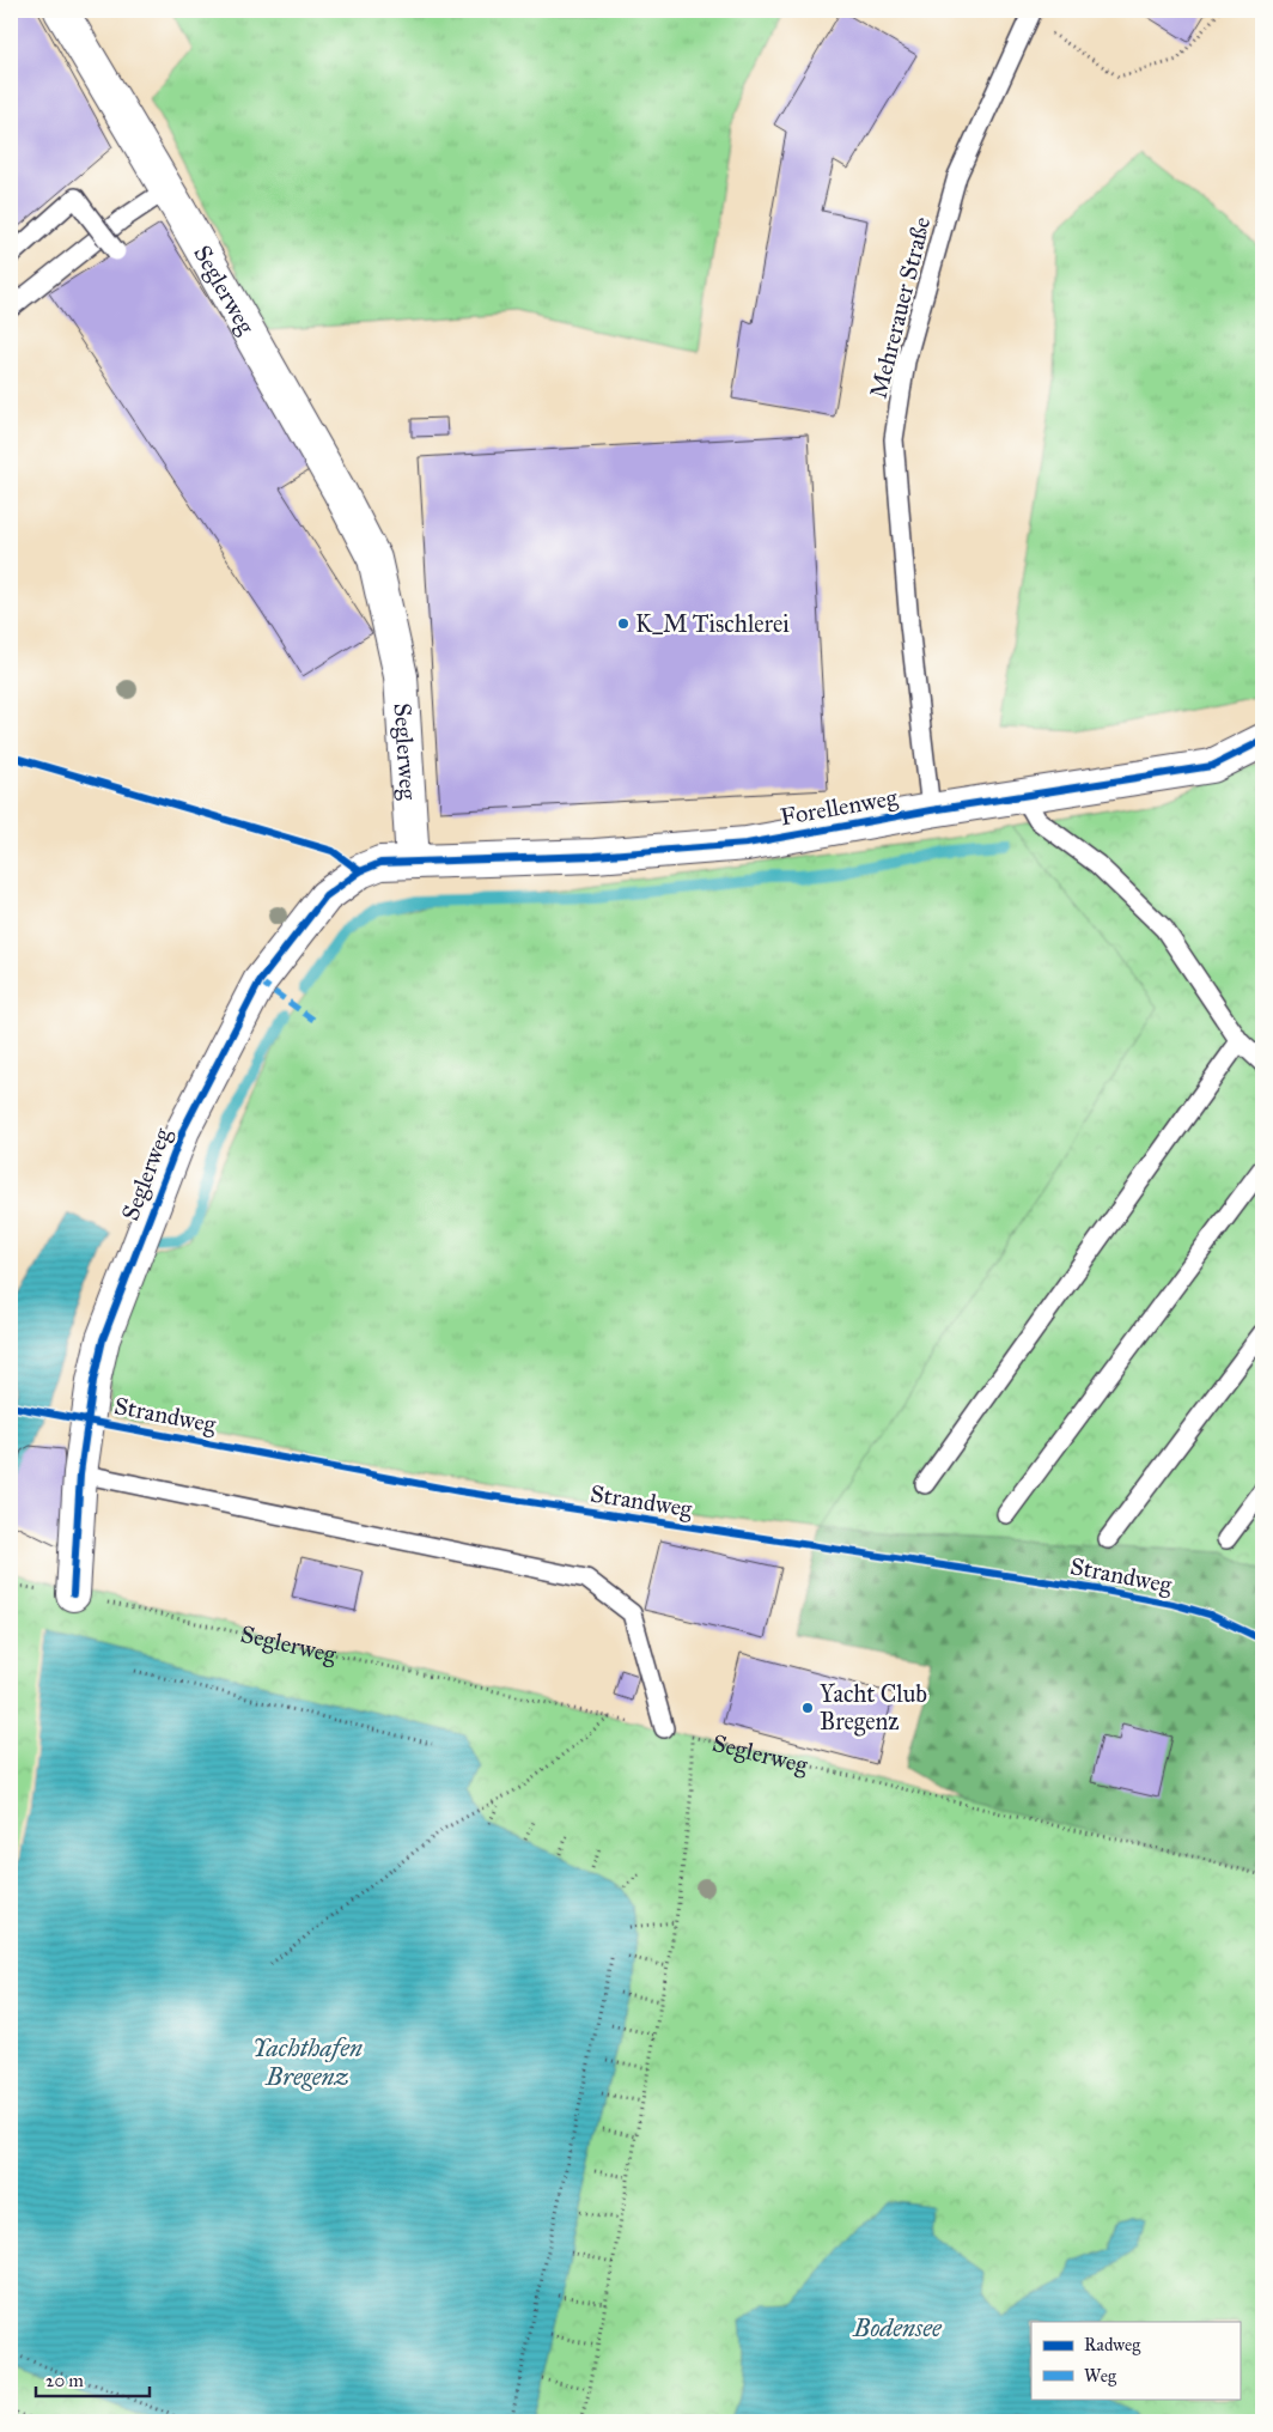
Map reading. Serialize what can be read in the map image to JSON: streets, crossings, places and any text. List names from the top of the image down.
{
  "streets": {
    "street": ["Seglerweg", "Forellenweg"],
    "lane": ["Mehrerauer Straße"],
    "cycle path": ["Strandweg"]
  },
  "crossings": [
    ["Seglerweg", "Forellenweg"],
    ["Mehrerauer Straße", "Forellenweg"]
  ],
  "water": ["Yachthafen Bregenz", "Bodensee"],
  "places": ["K_M Tischlerei", "Yacht Club Bregenz"],
  "legend": ["Radweg", "Weg"],
  "scale_bar": "20 m"
}
